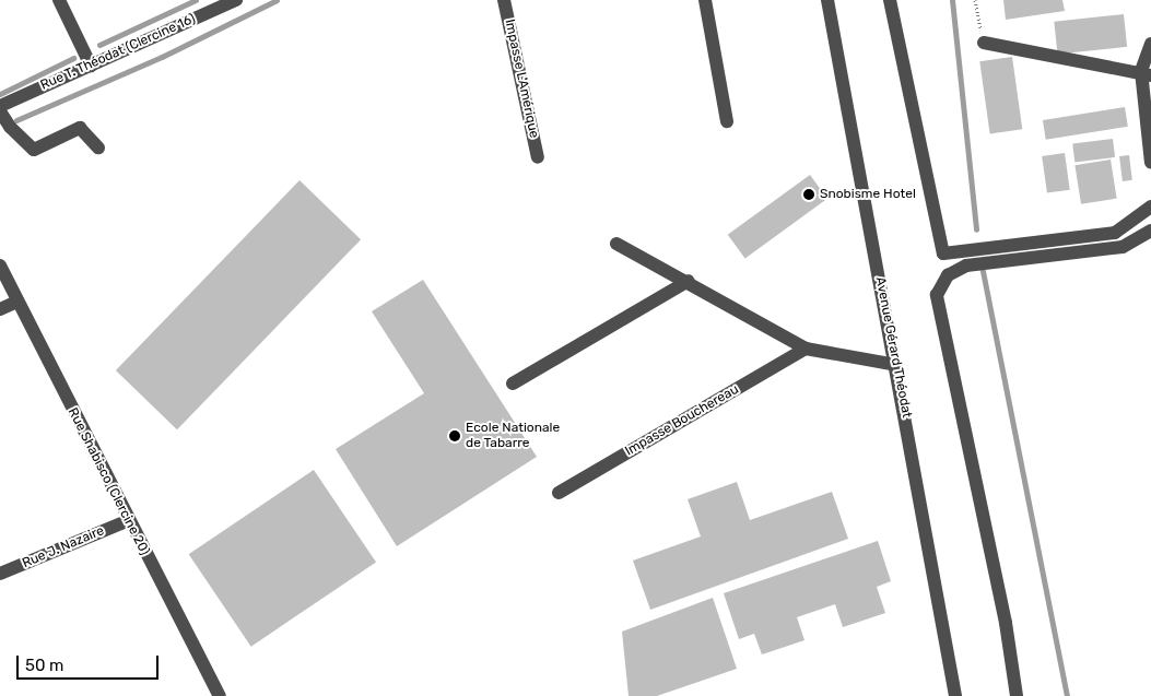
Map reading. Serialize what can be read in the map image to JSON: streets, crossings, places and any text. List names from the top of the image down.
{
  "streets": {
    "street": [
      "Rue T. Théodat (Clercine 16)",
      "Impasse L'Amérique",
      "Avenue Gérard Théodat",
      "Impasse Bouchereau",
      "Rue Shabisco (Clercine 20)",
      "Rue J. Nazaire"
    ]
  },
  "crossings": [
    ["Rue Shabisco (Clercine 20)", "Rue J. Nazaire"]
  ],
  "places": ["Snobisme Hotel", "Ecole Nationale de Tabarre"],
  "scale_bar": "50 m"
}
